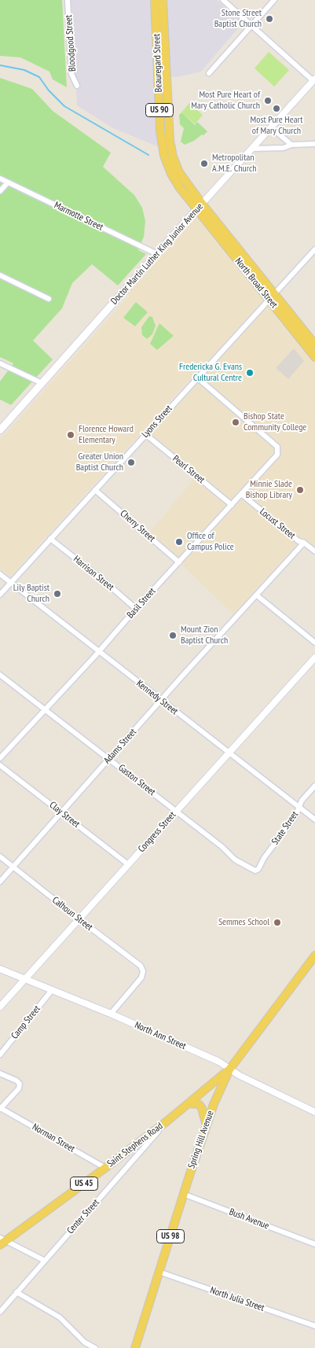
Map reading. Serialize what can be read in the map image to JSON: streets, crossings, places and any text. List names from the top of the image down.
{
  "streets": {
    "main road": [
      "Beauregard Street",
      "US 90",
      "Doctor Martin Luther King Junior Avenue",
      "North Broad Street",
      "Spring Hill Avenue",
      "Saint Stephens Road",
      "US 45",
      "US 98"
    ],
    "street": [
      "Bloodgood Street",
      "Marmotte Street",
      "Lyons Street",
      "Pearl Street",
      "Locust Street",
      "Cherry Street",
      "Harrison Street",
      "Basil Street",
      "Kennedy Street",
      "Adams Street",
      "Gaston Street",
      "Clay Street",
      "State Street",
      "Congress Street",
      "Calhoun Street",
      "Camp Street",
      "North Ann Street",
      "Norman Street",
      "Center Street",
      "Bush Avenue",
      "North Julia Street"
    ]
  },
  "crossings": [
    ["Beauregard Street", "Doctor Martin Luther King Junior Avenue"],
    ["Beauregard Street", "North Broad Street"],
    ["Marmotte Street", "Doctor Martin Luther King Junior Avenue"],
    ["Doctor Martin Luther King Junior Avenue", "North Broad Street"],
    ["North Broad Street", "Lyons Street"],
    ["Lyons Street", "Pearl Street"],
    ["Lyons Street", "Cherry Street"],
    ["Lyons Street", "Harrison Street"],
    ["Lyons Street", "Basil Street"],
    ["Lyons Street", "Kennedy Street"],
    ["Pearl Street", "Basil Street"],
    ["Locust Street", "Basil Street"],
    ["Cherry Street", "Basil Street"],
    ["Harrison Street", "Basil Street"],
    ["Basil Street", "Kennedy Street"],
    ["Basil Street", "Gaston Street"],
    ["Kennedy Street", "Adams Street"],
    ["Kennedy Street", "State Street"],
    ["Kennedy Street", "Congress Street"],
    ["Adams Street", "Gaston Street"],
    ["Adams Street", "Clay Street"],
    ["Adams Street", "Calhoun Street"],
    ["Gaston Street", "State Street"],
    ["Gaston Street", "Congress Street"],
    ["Clay Street", "Congress Street"],
    ["Congress Street", "Calhoun Street"],
    ["Congress Street", "North Ann Street"],
    ["Calhoun Street", "North Ann Street"],
    ["Camp Street", "North Ann Street"],
    ["North Ann Street", "Spring Hill Avenue"],
    ["North Ann Street", "Saint Stephens Road"],
    ["Norman Street", "Saint Stephens Road"],
    ["Spring Hill Avenue", "Saint Stephens Road"],
    ["Spring Hill Avenue", "Bush Avenue"],
    ["Spring Hill Avenue", "North Julia Street"],
    ["Saint Stephens Road", "Center Street"]
  ],
  "places": [
    "Stone Street Baptist Church",
    "Most Pure Heart of Mary Catholic Church",
    "Most Pure Heart of Mary Church",
    "Metropolitan A.M.E. Church",
    "Fredericka G. Evans Cultural Centre",
    "Bishop State Community College",
    "Florence Howard Elementary",
    "Greater Union Baptist Church",
    "Minnie Slade Bishop Library",
    "Office of Campus Police",
    "Lily Baptist Church",
    "Mount Zion Baptist Church",
    "Semmes School"
  ]
}
